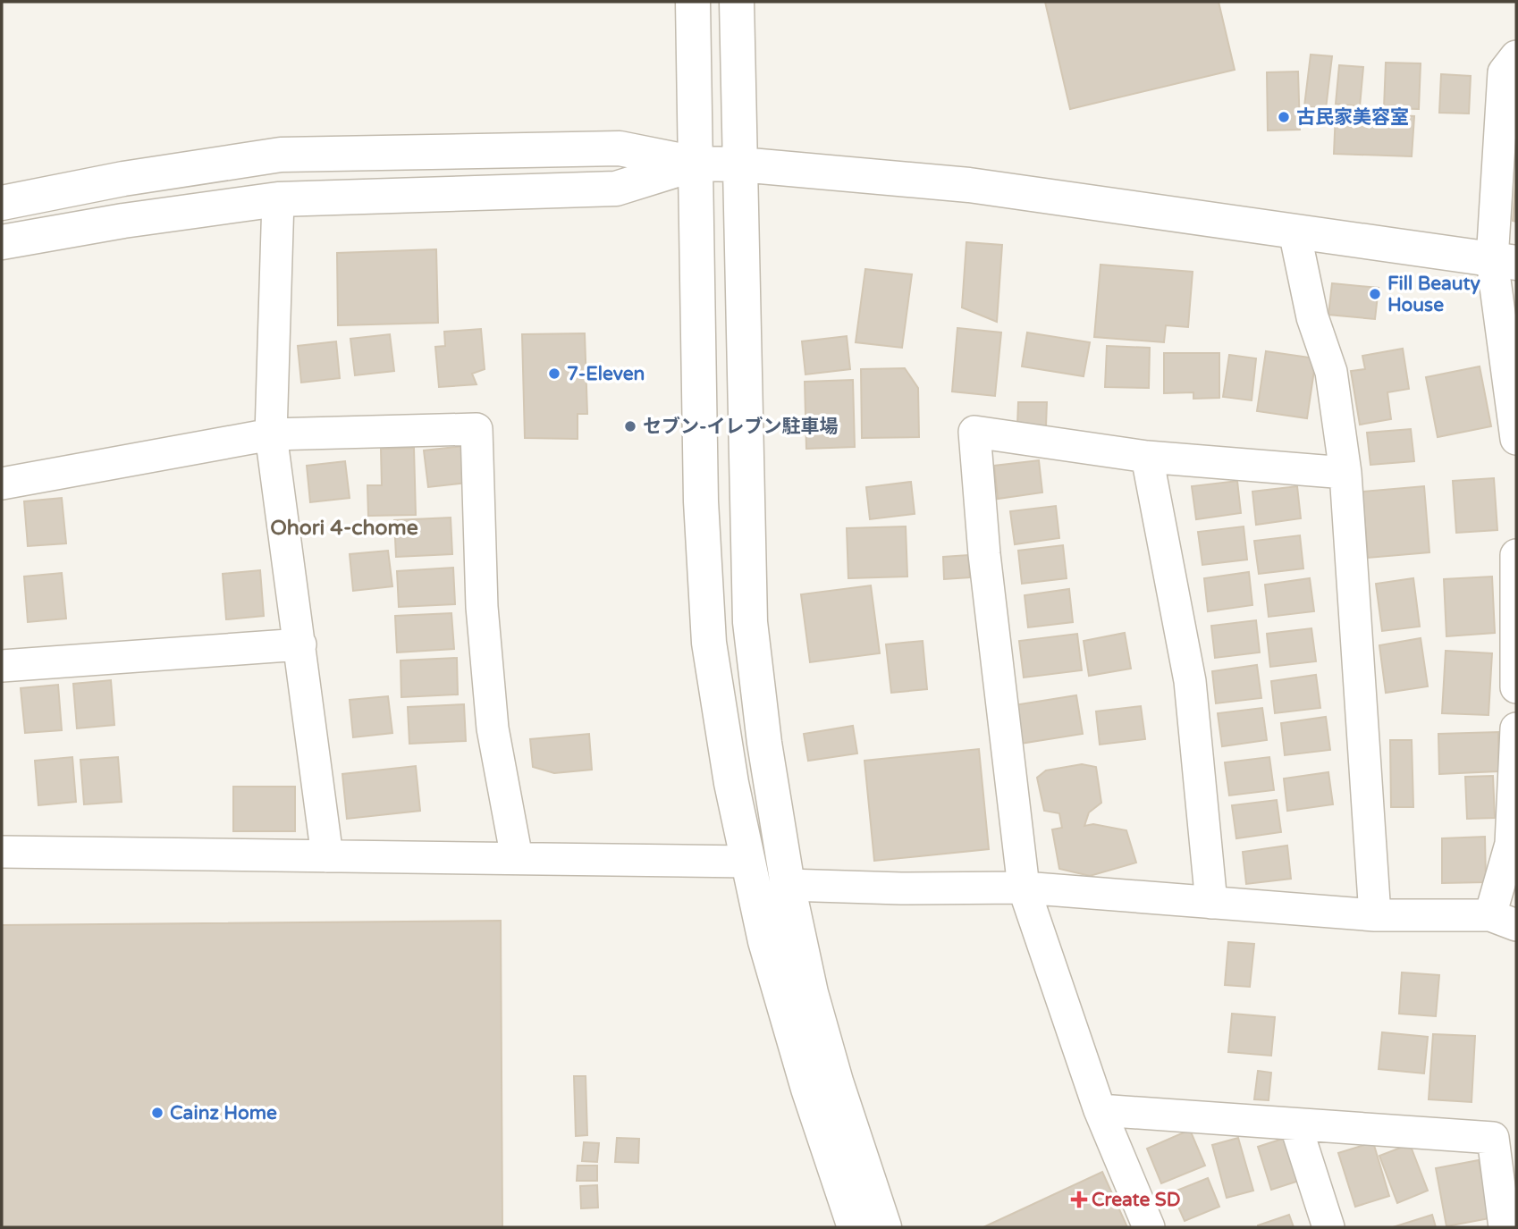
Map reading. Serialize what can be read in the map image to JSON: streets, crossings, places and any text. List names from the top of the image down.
{
  "districts": ["Ohori 4-chome"],
  "places": {
    "other": [
      "古民家美容室",
      "Fill Beauty House",
      "7-Eleven",
      "セブン-イレブン駐車場",
      "Cainz Home"
    ],
    "health": ["Create SD"]
  }
}
